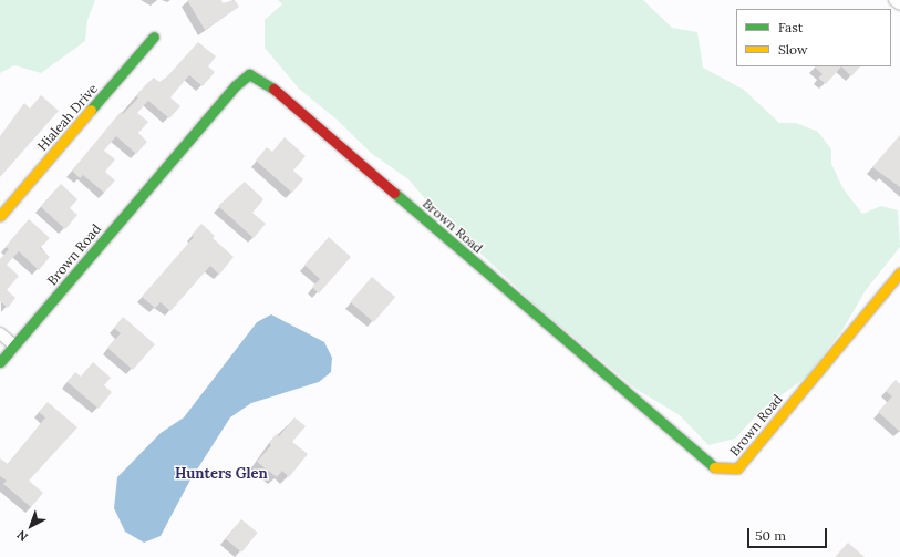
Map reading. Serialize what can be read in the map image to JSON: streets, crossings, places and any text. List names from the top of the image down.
{
  "streets": {
    "street": ["Hialeah Drive", "Brown Road"]
  },
  "districts": ["Hunters Glen"],
  "legend": ["Fast", "Slow"],
  "scale_bar": "50 m",
  "north": "bottom left"
}
